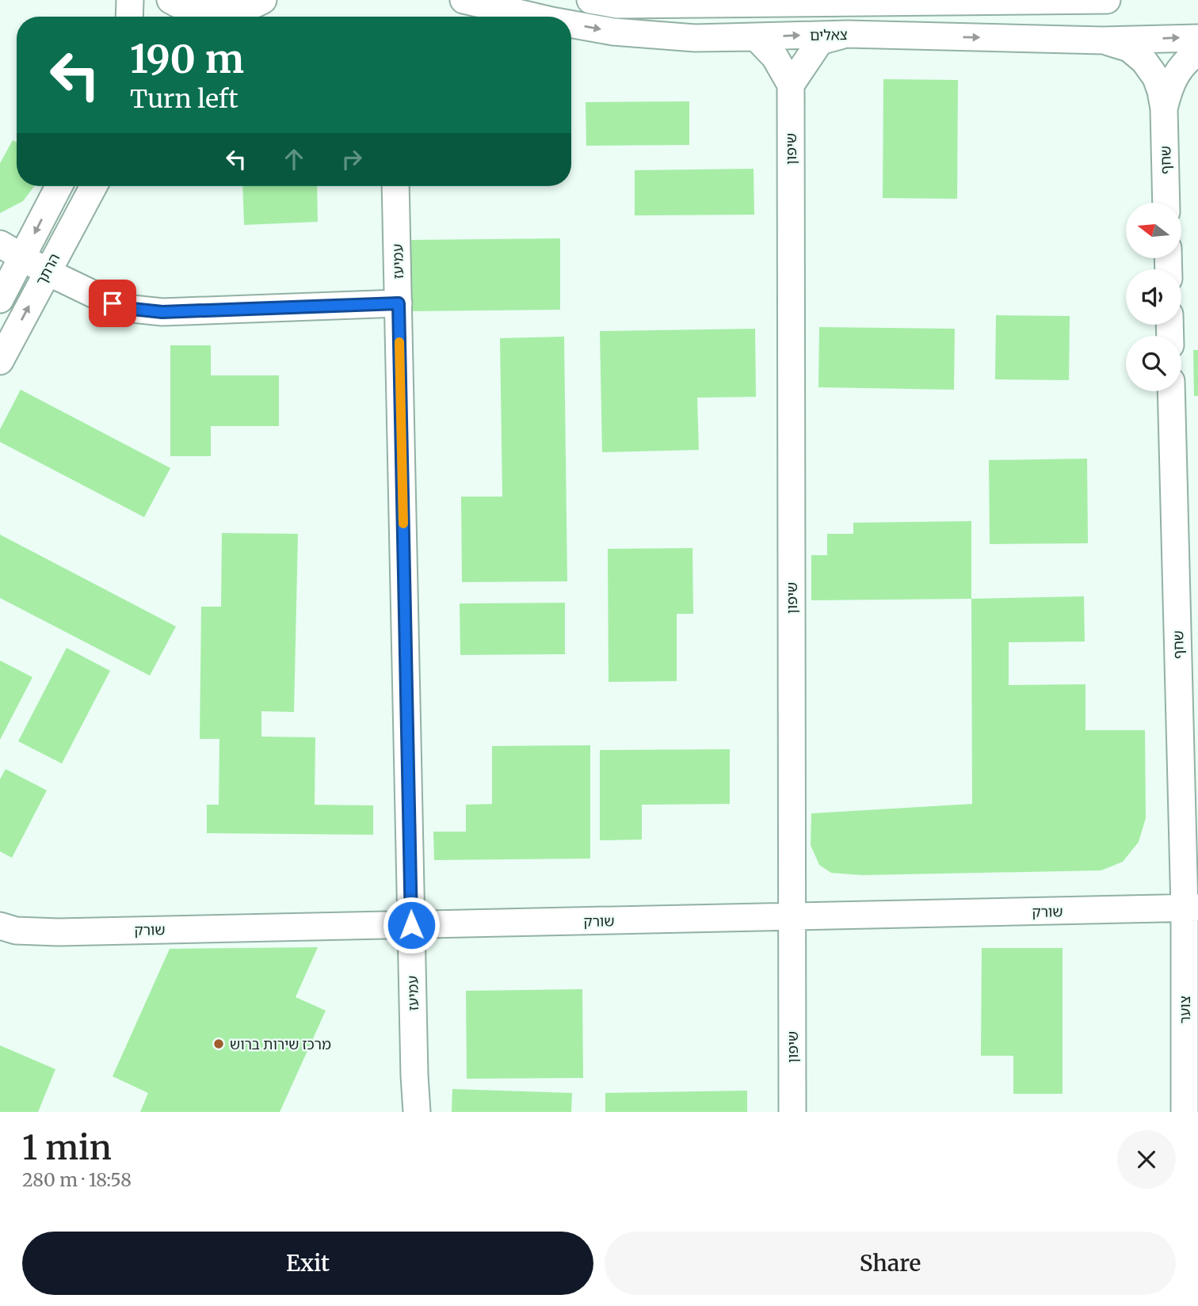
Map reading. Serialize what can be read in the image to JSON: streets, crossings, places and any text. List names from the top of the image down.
{
  "streets": {
    "street": [
      "צאלים",
      "שיפון",
      "שחף",
      "עמיעז",
      "הרתך",
      "שורק",
      "צוער"
    ]
  },
  "crossings": [
    ["צאלים", "שיפון"],
    ["צאלים", "שחף"],
    ["שיפון", "שורק"],
    ["שחף", "שורק"],
    ["שחף", "צוער"],
    ["עמיעז", "שורק"],
    ["שורק", "צוער"]
  ],
  "places": ["מרכז שירות ברוש"],
  "north": "left",
  "page": {
    "turn": ["190 m", "Turn left"],
    "heading": ["1 min", "280 m · 18:58"],
    "buttons": ["Exit", "Share"]
  }
}
